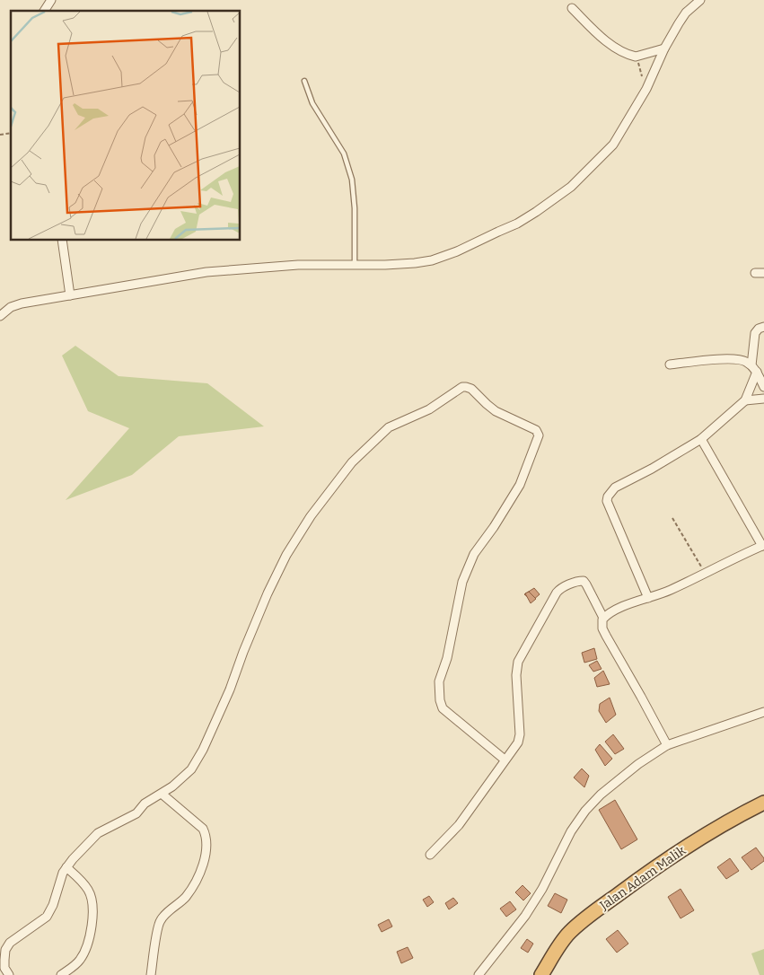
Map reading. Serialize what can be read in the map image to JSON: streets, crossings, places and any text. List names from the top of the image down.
{
  "streets": {
    "highway": ["Jalan Adam Malik"]
  }
}
